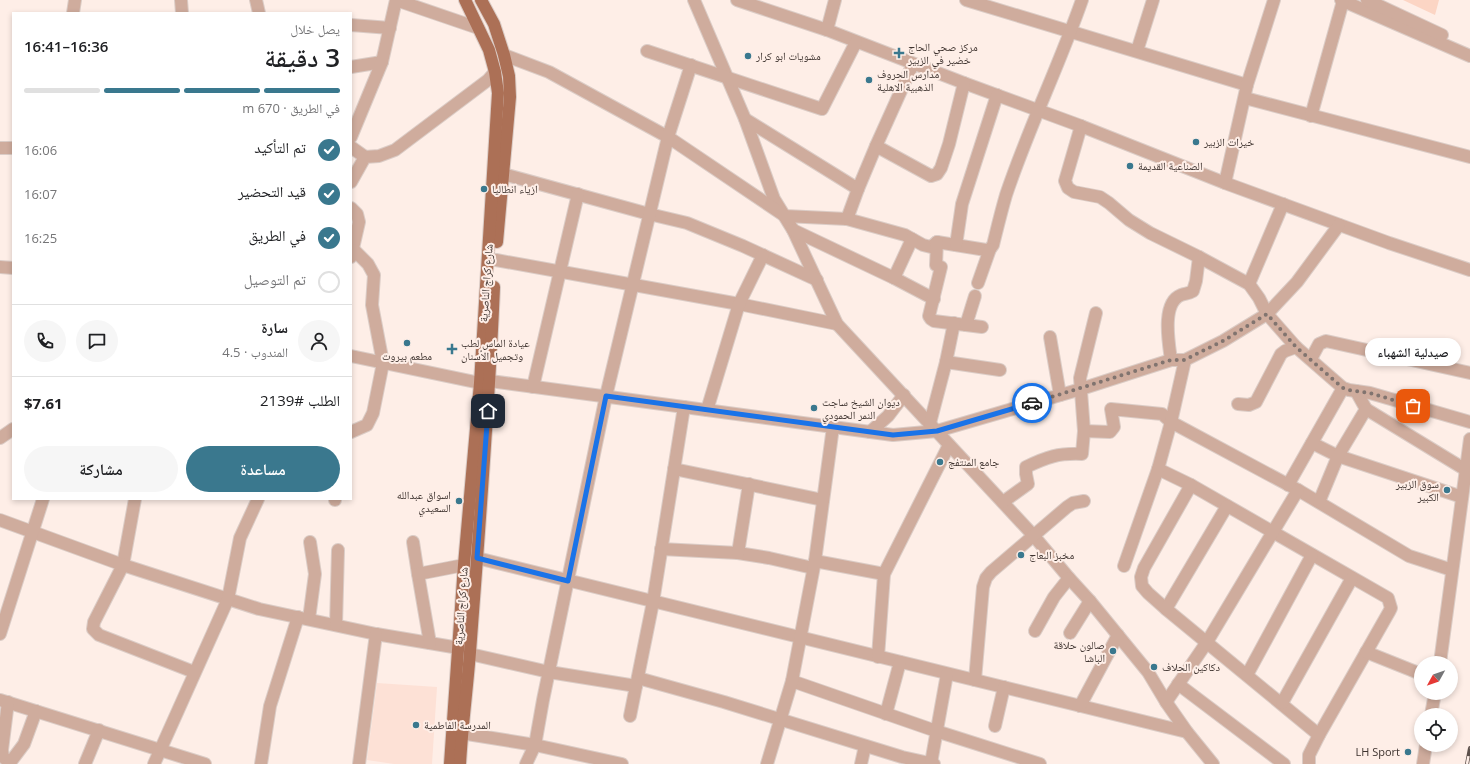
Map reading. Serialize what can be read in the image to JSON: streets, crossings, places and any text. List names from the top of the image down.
{
  "streets": {
    "main road": ["شارع كراج الناصرية"]
  },
  "places": {
    "health": ["مركز صحي الحاج خضير في الزبير", "عيادة الماس لطب وتجميل الأسنان"],
    "other": [
      "مشويات ابو كرار",
      "مدارس الحروف الذهبية الاهلية",
      "خيرات الزبير",
      "الصناعية القديمة",
      "ازياء انطاليا",
      "مطعم بيروت",
      "صيدلية الشهباء",
      "ديوان الشيخ ساجت النمر الحمودي",
      "جامع المنتفج",
      "سوق الزبير الكبير",
      "اسواق عبدالله السعيدي",
      "مخبز البعاج",
      "صالون حلاقة الباشا",
      "دكاكين الحلاف",
      "المدرسة الفاطمية",
      "LH Sport"
    ]
  },
  "north": "bottom left",
  "page": {
    "heading": ["3 دقيقة", "يصل خلال", "16:36–16:41"],
    "panel": [
      "سارة",
      "المندوب · 4.5",
      "الطلب #2139",
      "$7.61"
    ],
    "bar": "في الطريق · 670 m",
    "list": [
      ["تم التأكيد", "16:06"],
      ["قيد التحضير", "16:07"],
      ["في الطريق", "16:25"],
      "تم التوصيل"
    ],
    "bubble": "صيدلية الشهباء",
    "buttons": ["مساعدة", "مشاركة"]
  }
}
